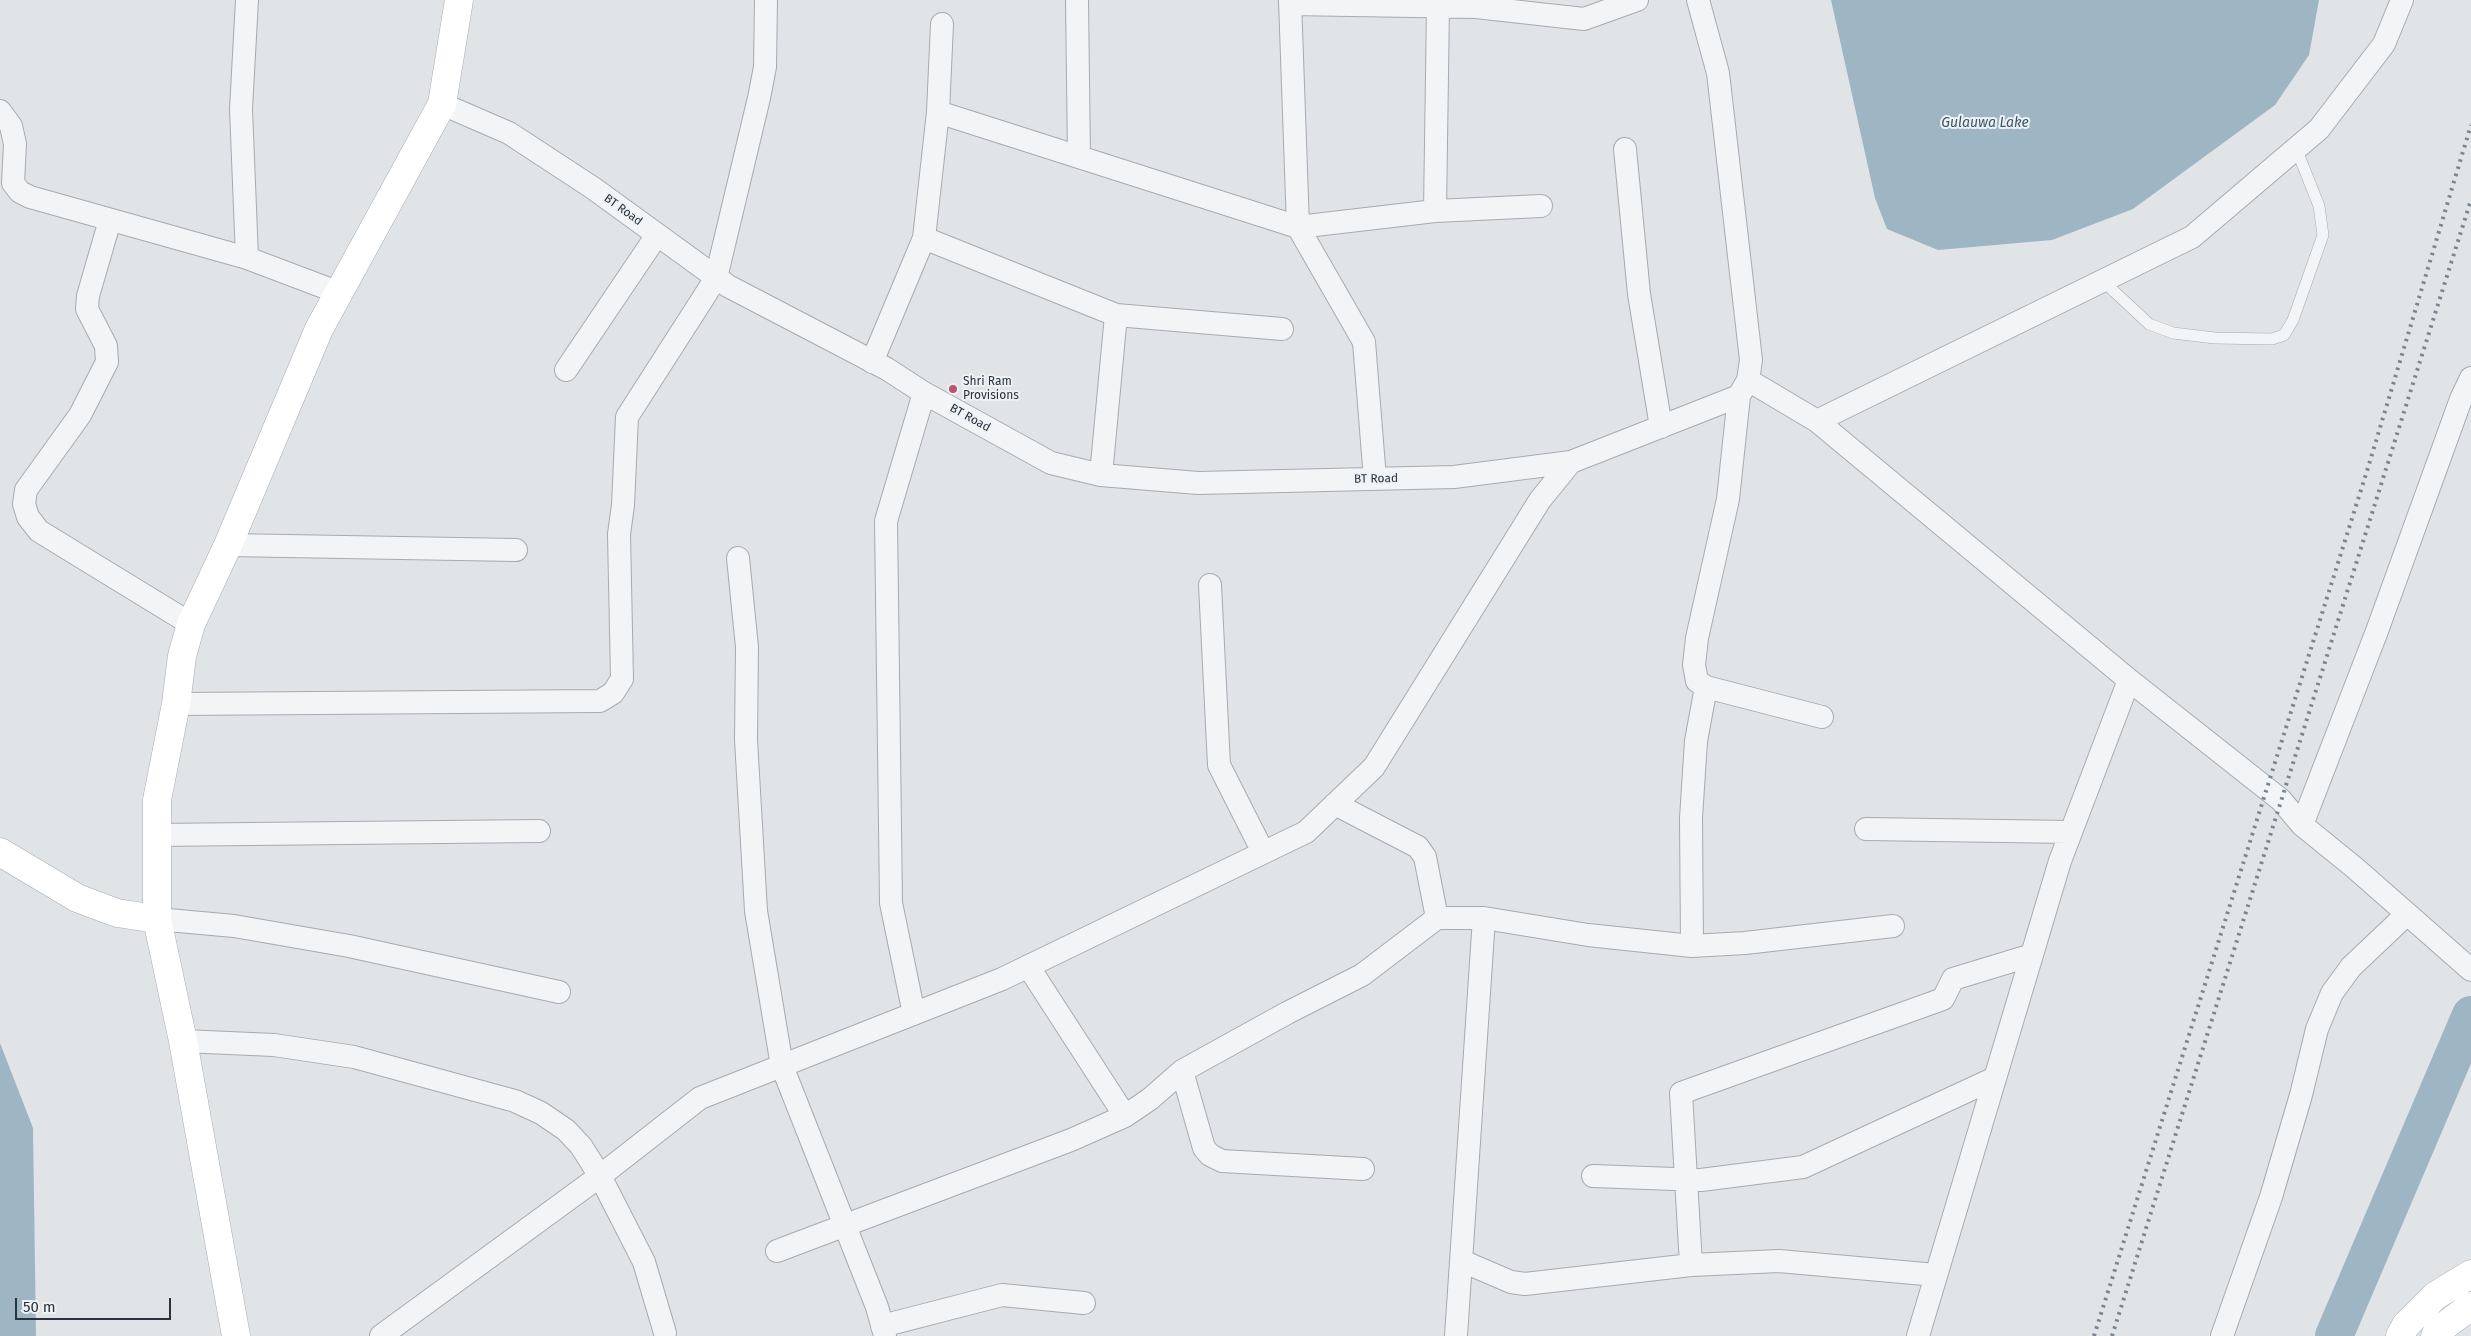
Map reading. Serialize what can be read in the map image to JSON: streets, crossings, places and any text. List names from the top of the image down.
{
  "streets": {
    "street": ["BT Road"]
  },
  "water": ["Gulauwa Lake"],
  "places": ["Shri Ram Provisions"],
  "scale_bar": "50 m"
}
